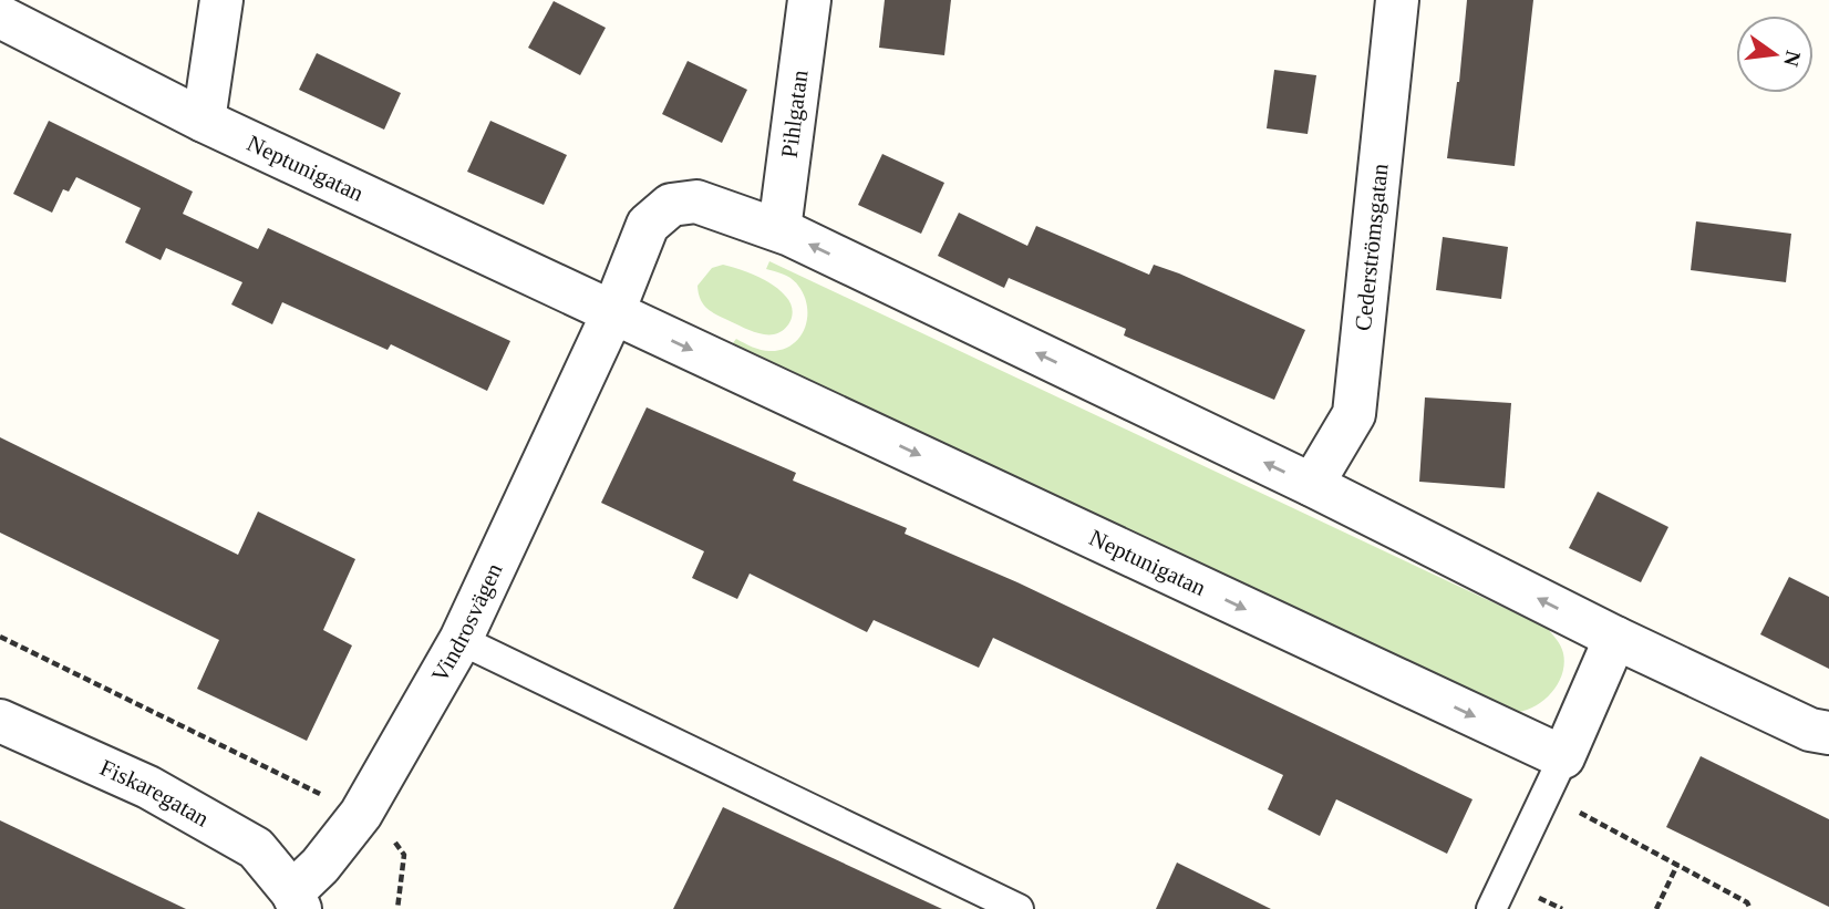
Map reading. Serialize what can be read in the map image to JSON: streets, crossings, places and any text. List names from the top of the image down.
{
  "streets": {
    "street": [
      "Pihlgatan",
      "Neptunigatan",
      "Cederströmsgatan",
      "Vindrosvägen",
      "Fiskaregatan"
    ]
  },
  "crossings": [
    ["Neptunigatan", "Vindrosvägen"],
    ["Vindrosvägen", "Fiskaregatan"]
  ],
  "north": "right"
}
